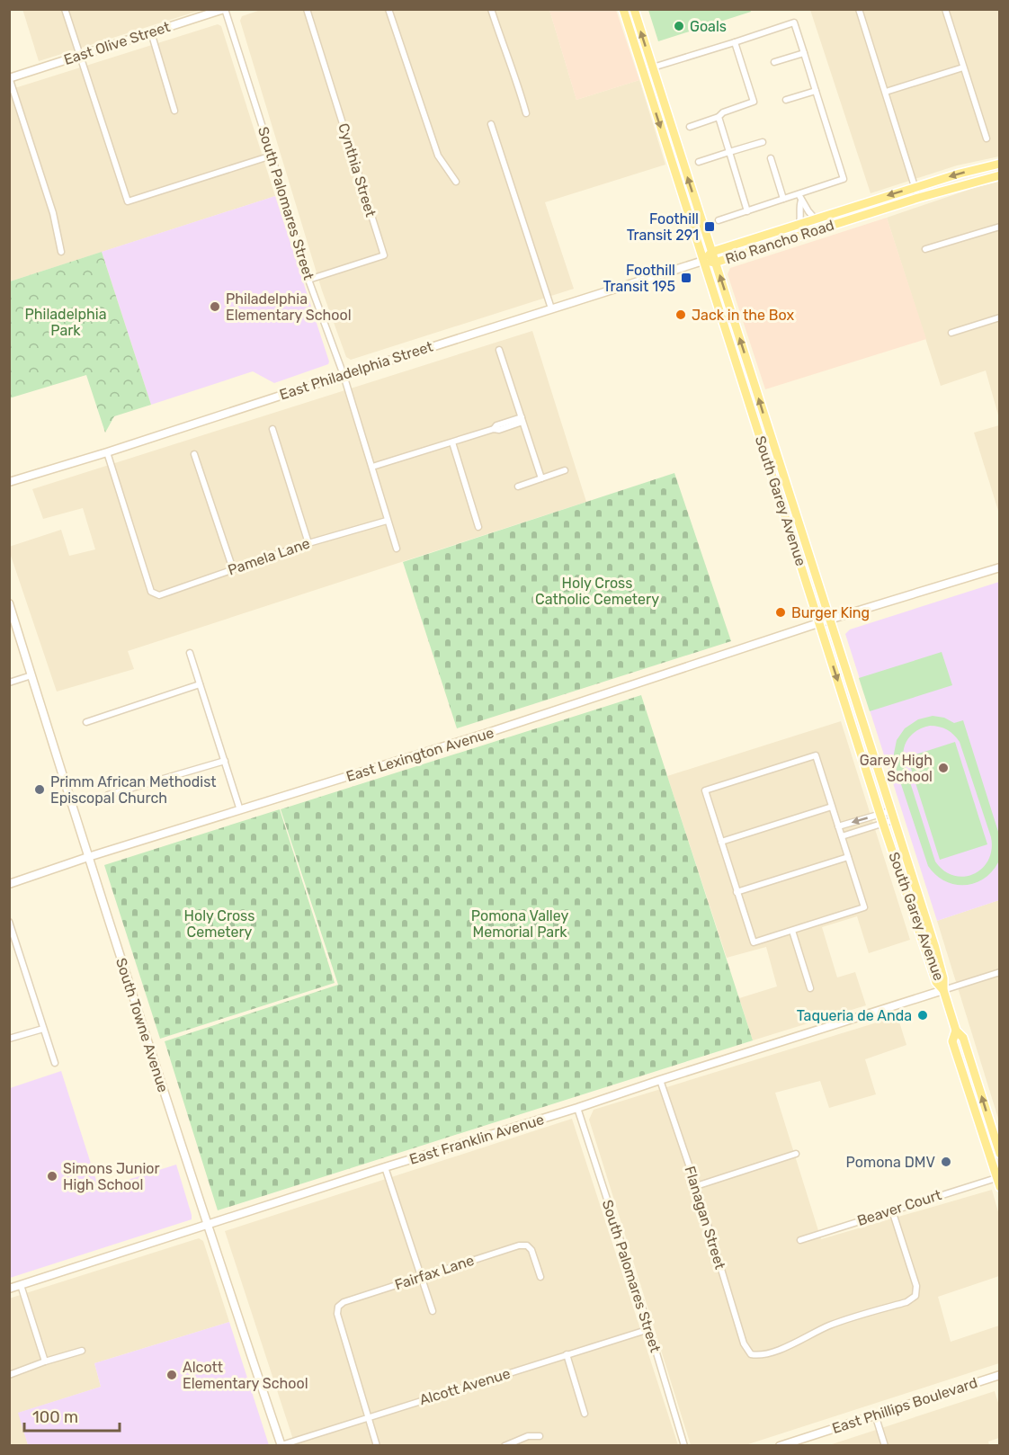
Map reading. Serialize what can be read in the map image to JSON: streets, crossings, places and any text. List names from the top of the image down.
{
  "streets": {
    "main road": ["Rio Rancho Road", "South Garey Avenue"],
    "street": [
      "East Olive Street",
      "Cynthia Street",
      "South Palomares Street",
      "East Philadelphia Street",
      "Pamela Lane",
      "East Lexington Avenue",
      "South Towne Avenue",
      "East Franklin Avenue",
      "Beaver Court",
      "Flanagan Street",
      "Fairfax Lane",
      "Alcott Avenue",
      "East Phillips Boulevard"
    ]
  },
  "crossings": [
    ["East Olive Street", "South Palomares Street"],
    ["Cynthia Street", "South Palomares Street"],
    ["South Palomares Street", "East Philadelphia Street"],
    ["South Palomares Street", "Pamela Lane"],
    ["South Palomares Street", "East Franklin Avenue"],
    ["South Palomares Street", "Alcott Avenue"],
    ["Rio Rancho Road", "East Philadelphia Street"],
    ["Rio Rancho Road", "South Garey Avenue"],
    ["East Philadelphia Street", "South Garey Avenue"],
    ["East Philadelphia Street", "Pamela Lane"],
    ["South Garey Avenue", "East Lexington Avenue"],
    ["South Garey Avenue", "East Franklin Avenue"],
    ["South Garey Avenue", "Beaver Court"],
    ["East Lexington Avenue", "South Towne Avenue"],
    ["South Towne Avenue", "East Franklin Avenue"],
    ["South Towne Avenue", "Alcott Avenue"],
    ["East Franklin Avenue", "Flanagan Street"],
    ["Beaver Court", "Flanagan Street"],
    ["Fairfax Lane", "Alcott Avenue"]
  ],
  "parks": [
    "Philadelphia Park",
    "Holy Cross Catholic Cemetery",
    "Holy Cross Cemetery",
    "Pomona Valley Memorial Park"
  ],
  "places": {
    "other": [
      "Goals",
      "Philadelphia Elementary School",
      "Jack in the Box",
      "Burger King",
      "Garey High School",
      "Primm African Methodist Episcopal Church",
      "Taqueria de Anda",
      "Pomona DMV",
      "Simons Junior High School",
      "Alcott Elementary School"
    ],
    "transit": ["Foothill Transit 291", "Foothill Transit 195"]
  },
  "scale_bar": "100 m"
}
